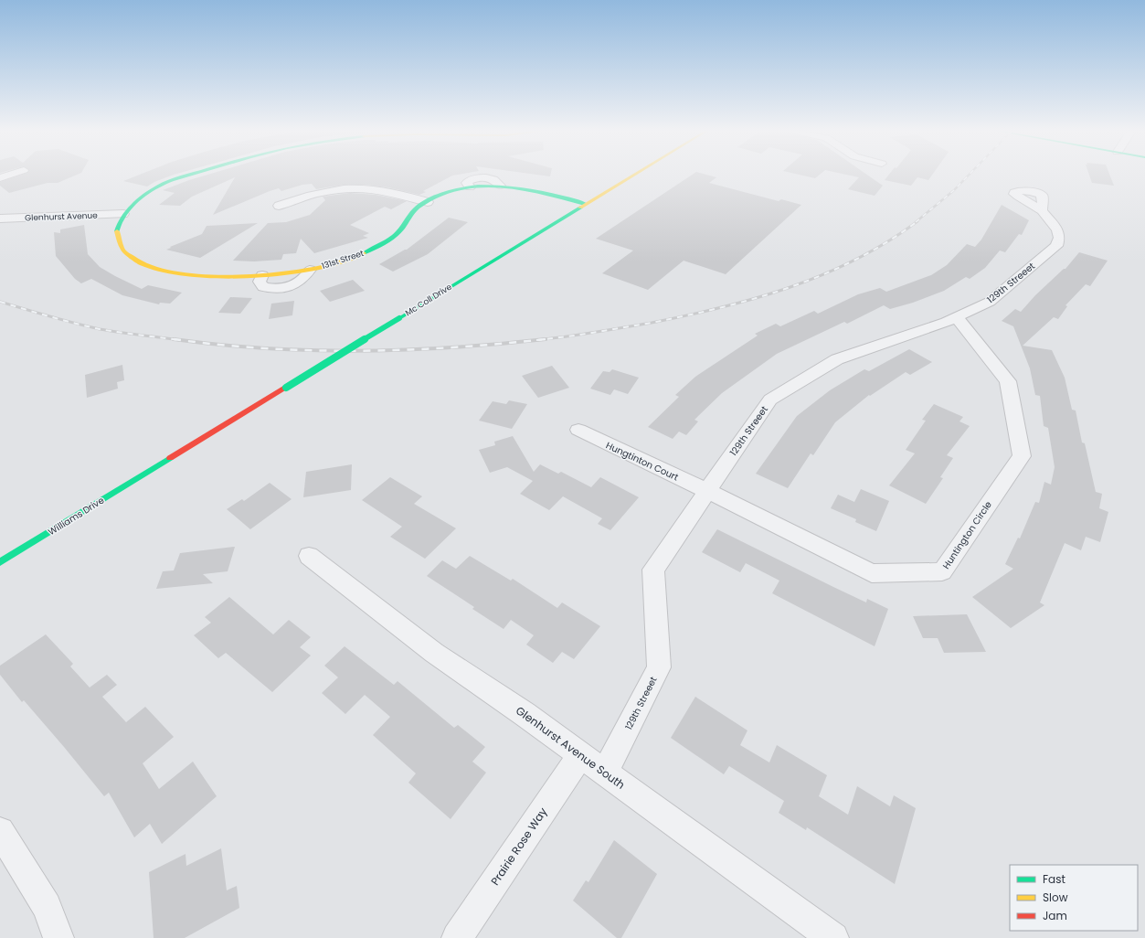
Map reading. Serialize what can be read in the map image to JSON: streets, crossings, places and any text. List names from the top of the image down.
{
  "streets": {
    "street": [
      "Glenhurst Avenue",
      "131st Street",
      "129th Streeet",
      "Mc Coll Drive",
      "Hungtinton Court",
      "Williams Drive",
      "Huntington Circle",
      "Glenhurst Avenue South",
      "Prairie Rose Way"
    ]
  },
  "crossings": [
    ["129th Streeet", "Hungtinton Court"],
    ["129th Streeet", "Huntington Circle"],
    ["129th Streeet", "Glenhurst Avenue South"],
    ["Mc Coll Drive", "Williams Drive"],
    ["Hungtinton Court", "Huntington Circle"],
    ["Glenhurst Avenue South", "Prairie Rose Way"]
  ],
  "legend": ["Fast", "Slow", "Jam"]
}
